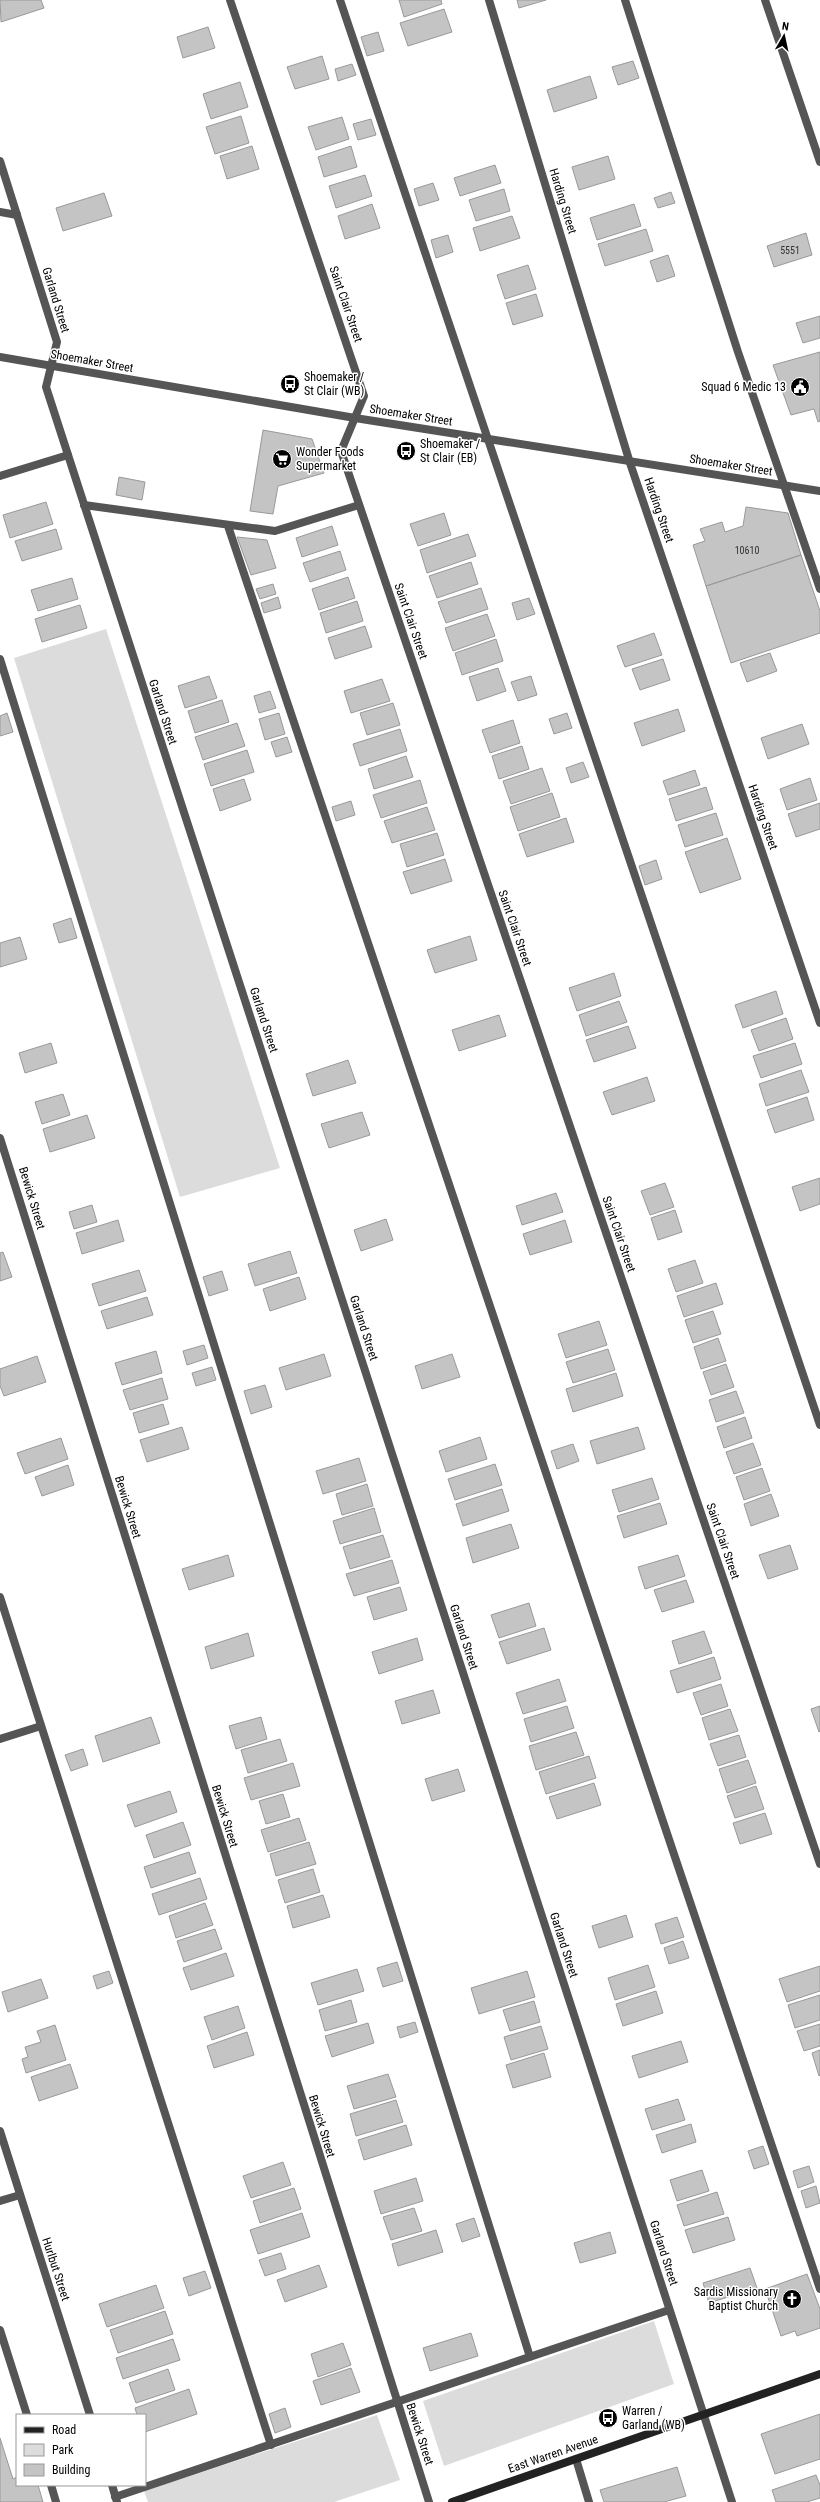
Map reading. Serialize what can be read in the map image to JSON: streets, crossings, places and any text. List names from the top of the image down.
{
  "streets": {
    "main road": ["East Warren Avenue"],
    "street": [
      "Harding Street",
      "Garland Street",
      "Saint Clair Street",
      "Shoemaker Street",
      "Bewick Street",
      "Hurlbut Street"
    ]
  },
  "crossings": [
    ["Harding Street", "Shoemaker Street"],
    ["Garland Street", "Shoemaker Street"],
    ["Garland Street", "East Warren Avenue"],
    ["Saint Clair Street", "Shoemaker Street"]
  ],
  "places": {
    "bus stop": ["Shoemaker / St Clair (WB)", "Shoemaker / St Clair (EB)", "Warren / Garland (WB)"],
    "public building": ["Squad 6 Medic 13"],
    "supermarket": ["Wonder Foods Supermarket"],
    "church": ["Sardis Missionary Baptist Church"]
  },
  "house_numbers": ["5551", "10610"],
  "legend": ["Road", "Park", "Building"],
  "north": "top"
}
